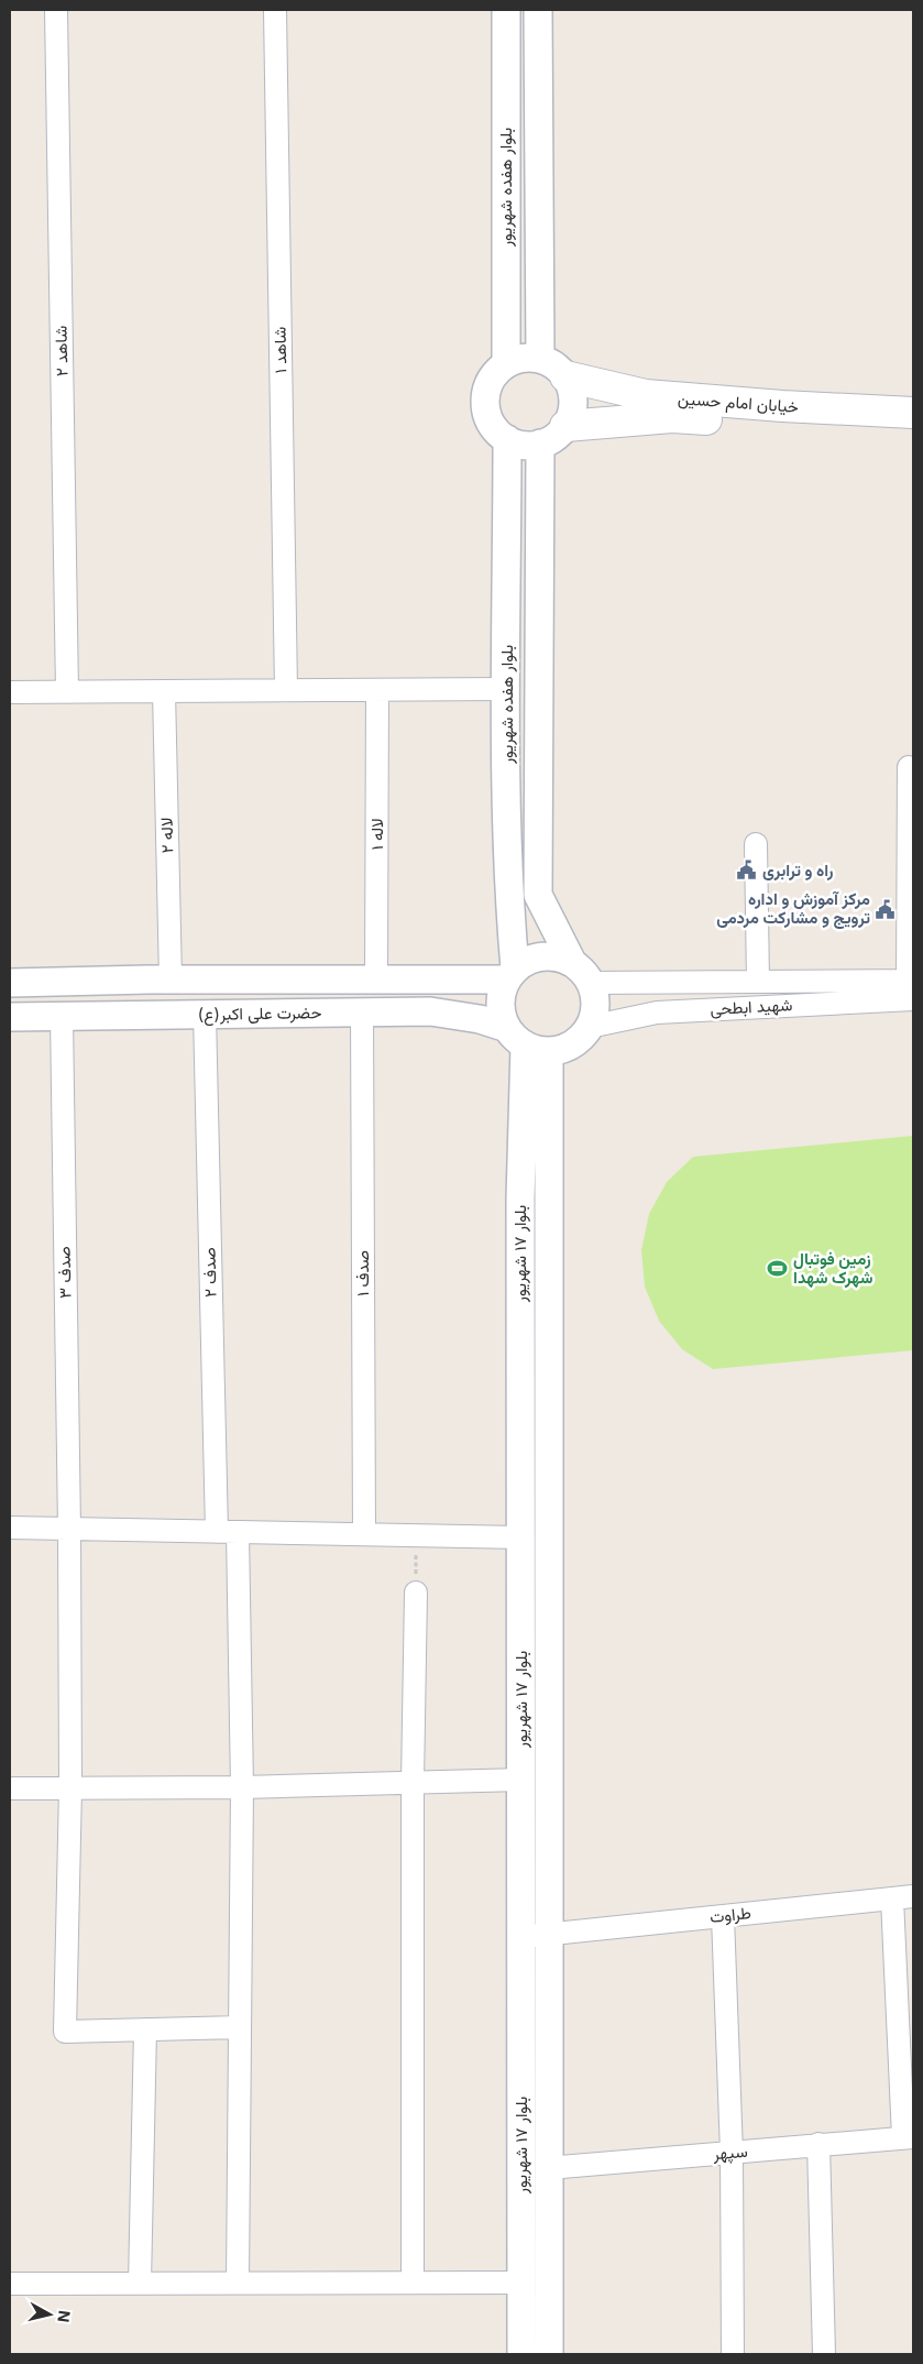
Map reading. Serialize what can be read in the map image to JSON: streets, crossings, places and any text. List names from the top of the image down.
{
  "streets": {
    "main road": ["خیابان امام حسین"],
    "street": [
      "بلوار هفده شهریور",
      "شاهد ۱",
      "شاهد ۲",
      "لاله ۱",
      "لاله ۲",
      "شهید ابطحی",
      "حضرت علی اکبر(ع)",
      "بلوار ۱۷ شهریور",
      "صدف ۳",
      "صدف ۲",
      "صدف ۱",
      "طراوت",
      "سپهر"
    ]
  },
  "crossings": [
    ["بلوار هفده شهریور", "خیابان امام حسین"],
    ["بلوار هفده شهریور", "شهید ابطحی"],
    ["بلوار هفده شهریور", "حضرت علی اکبر(ع)"],
    ["بلوار هفده شهریور", "بلوار ۱۷ شهریور"],
    ["لاله ۱", "حضرت علی اکبر(ع)"],
    ["لاله ۲", "حضرت علی اکبر(ع)"],
    ["شهید ابطحی", "حضرت علی اکبر(ع)"],
    ["شهید ابطحی", "بلوار ۱۷ شهریور"],
    ["حضرت علی اکبر(ع)", "بلوار ۱۷ شهریور"],
    ["حضرت علی اکبر(ع)", "صدف ۳"],
    ["حضرت علی اکبر(ع)", "صدف ۲"],
    ["حضرت علی اکبر(ع)", "صدف ۱"],
    ["بلوار ۱۷ شهریور", "طراوت"],
    ["بلوار ۱۷ شهریور", "سپهر"]
  ],
  "places": {
    "public building": ["راه و ترابری", "مرکز آموزش و اداره ترویج و مشارکت مردمی"],
    "sports": ["زمین فوتبال شهرک شهدا"]
  },
  "north": "right"
}
